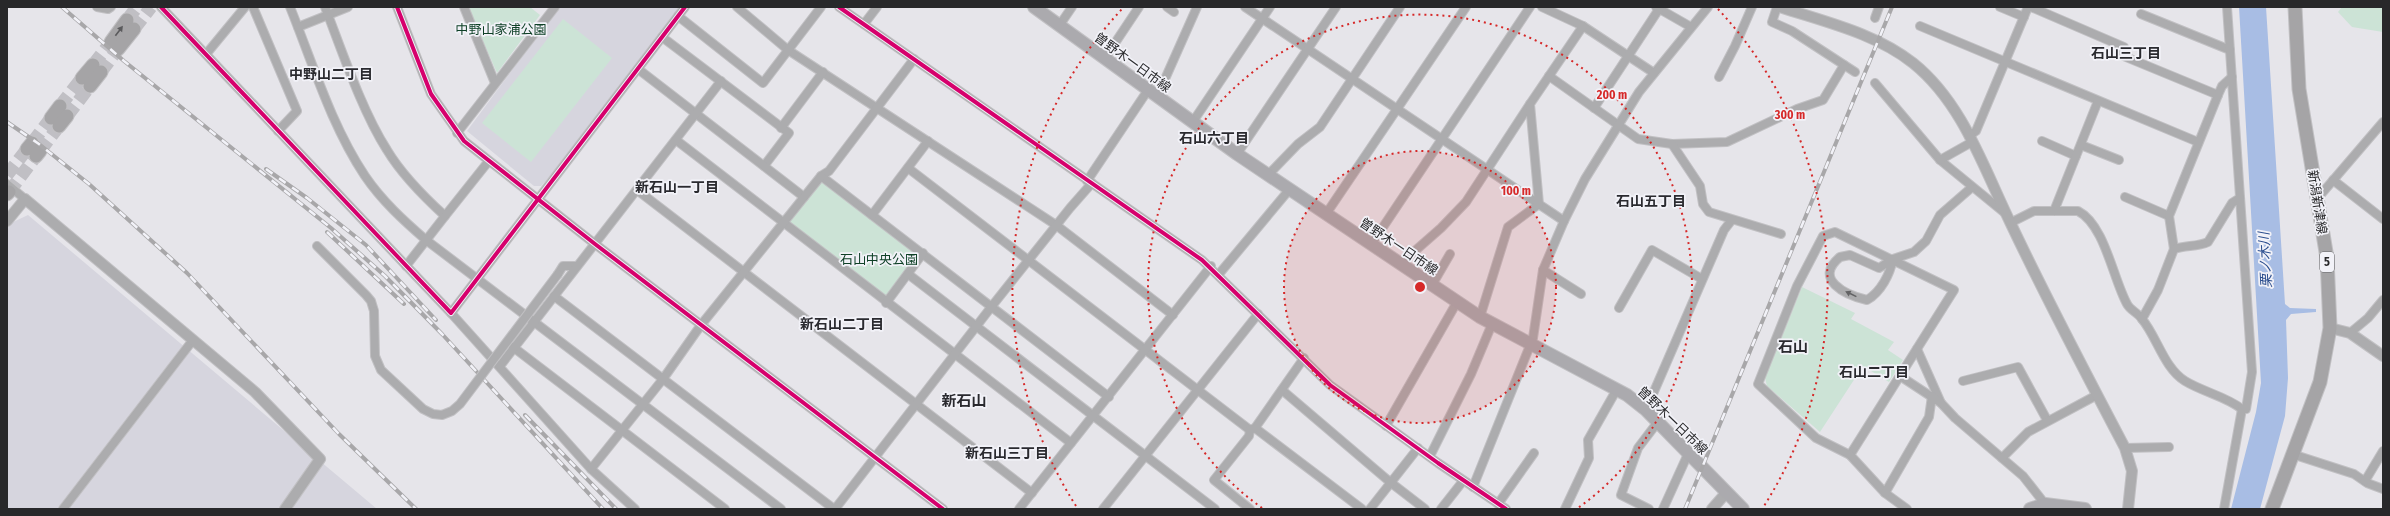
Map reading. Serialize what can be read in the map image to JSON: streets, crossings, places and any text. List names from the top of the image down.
{
  "streets": {
    "main road": ["曽野木一日市線", "新潟新津線", "5"]
  },
  "districts": [
    "石山三丁目",
    "中野山二丁目",
    "石山六丁目",
    "新石山一丁目",
    "石山五丁目",
    "新石山二丁目",
    "石山",
    "石山二丁目",
    "新石山",
    "新石山三丁目"
  ],
  "water": ["栗ノ木川"],
  "parks": ["中野山家浦公園", "石山中央公園"],
  "rings": ["200 m", "300 m", "100 m"]
}
